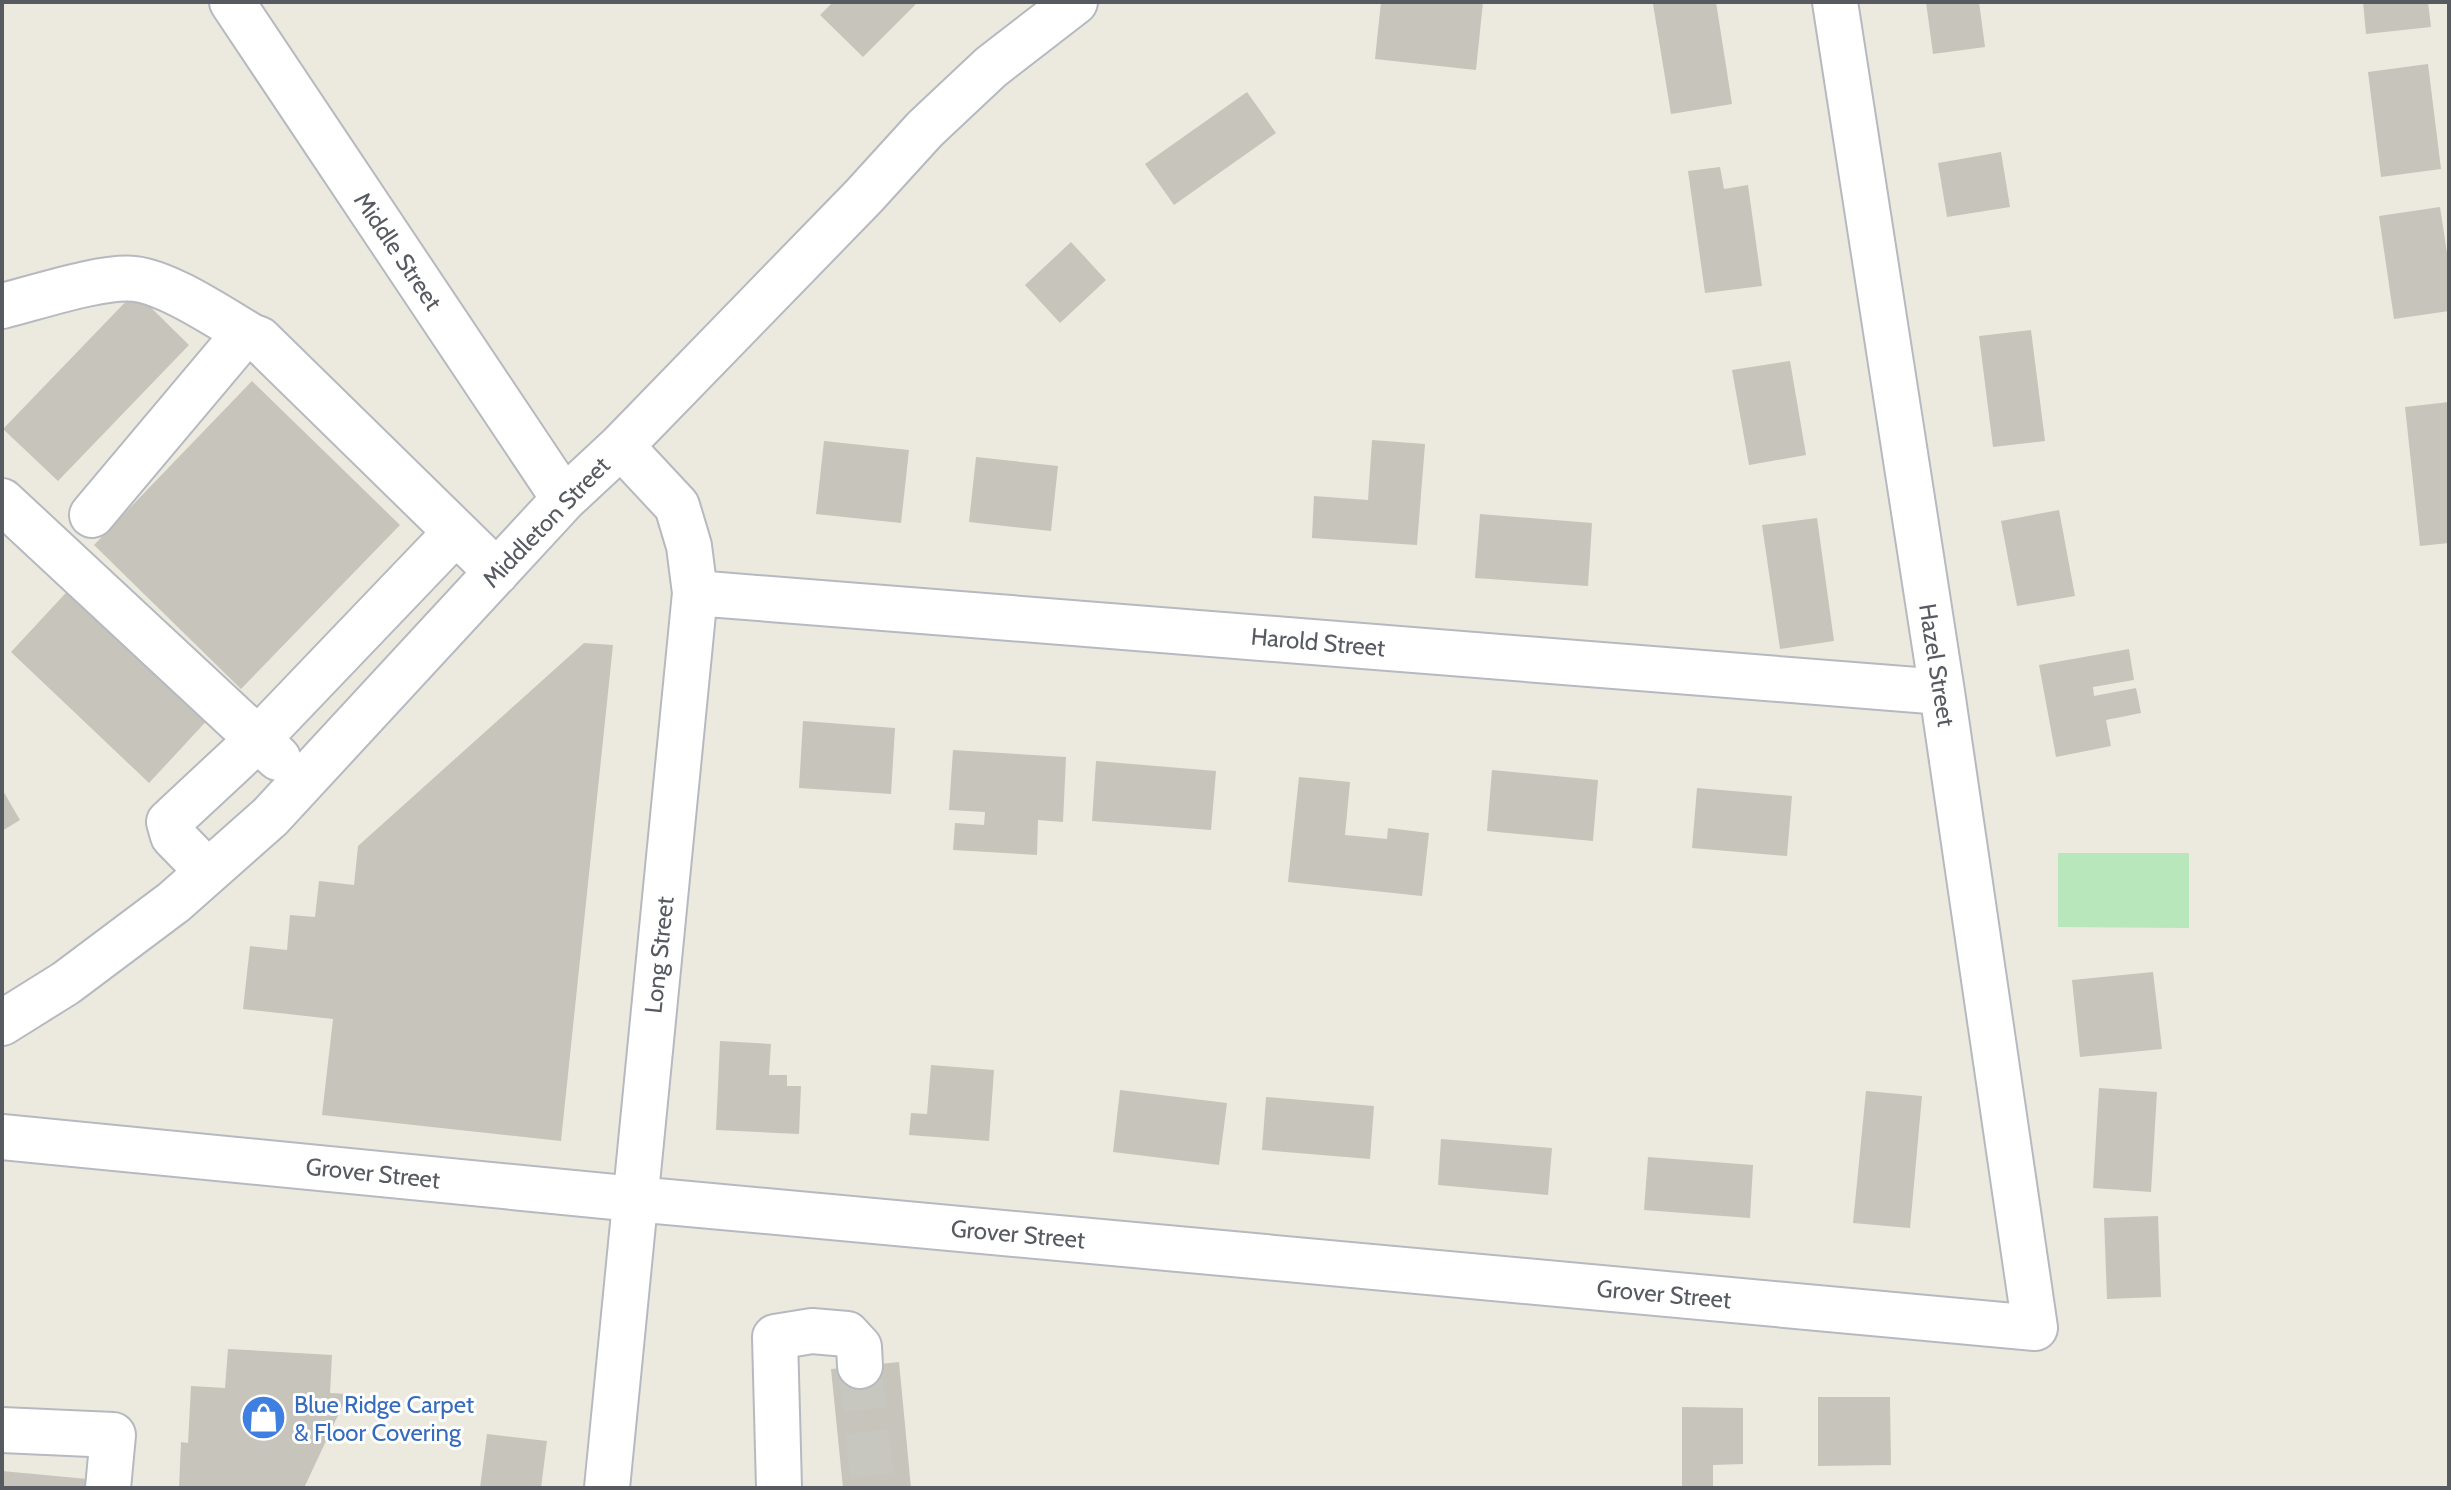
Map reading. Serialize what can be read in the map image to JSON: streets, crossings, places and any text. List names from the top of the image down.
{
  "streets": {
    "street": [
      "Middle Street",
      "Middleton Street",
      "Harold Street",
      "Hazel Street",
      "Long Street",
      "Grover Street"
    ]
  },
  "crossings": [
    ["Middle Street", "Middleton Street"],
    ["Middleton Street", "Long Street"],
    ["Harold Street", "Hazel Street"],
    ["Harold Street", "Long Street"],
    ["Hazel Street", "Grover Street"],
    ["Long Street", "Grover Street"]
  ],
  "places": {
    "shop": ["Blue Ridge Carpet & Floor Covering"]
  }
}
